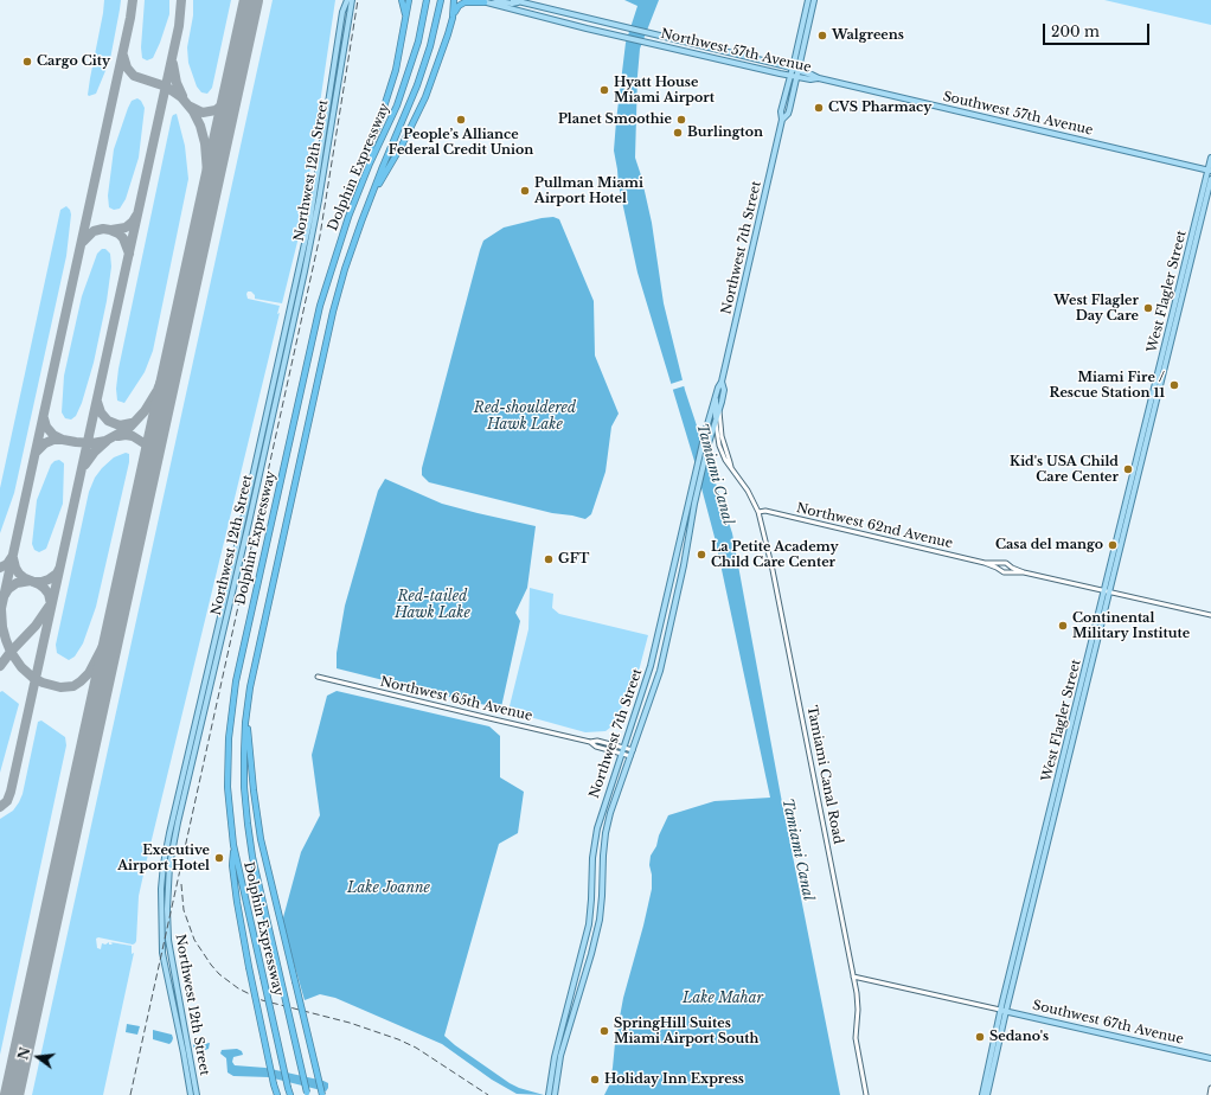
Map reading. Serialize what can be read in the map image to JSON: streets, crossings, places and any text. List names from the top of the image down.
{
  "streets": {
    "highway": ["Dolphin Expressway"],
    "main road": [
      "Northwest 57th Avenue",
      "Southwest 57th Avenue",
      "Northwest 12th Street",
      "Northwest 7th Street",
      "West Flagler Street",
      "Southwest 67th Avenue"
    ],
    "street": ["Northwest 62nd Avenue", "Northwest 65th Avenue", "Tamiami Canal Road"]
  },
  "crossings": [
    ["Northwest 57th Avenue", "Southwest 57th Avenue"],
    ["Northwest 57th Avenue", "Northwest 7th Street"],
    ["Southwest 57th Avenue", "West Flagler Street"],
    ["Northwest 7th Street", "Northwest 65th Avenue"],
    ["Northwest 7th Street", "Tamiami Canal Road"],
    ["West Flagler Street", "Southwest 67th Avenue"],
    ["Northwest 62nd Avenue", "Tamiami Canal Road"]
  ],
  "water": [
    "Red-shouldered Hawk Lake",
    "Tamiami Canal",
    "Red-tailed Hawk Lake",
    "Lake Joanne",
    "Lake Mahar"
  ],
  "places": [
    "Walgreens",
    "Cargo City",
    "Hyatt House Miami Airport",
    "CVS Pharmacy",
    "People’s Alliance Federal Credit Union",
    "Planet Smoothie",
    "Burlington",
    "Pullman Miami Airport Hotel",
    "West Flagler Day Care",
    "Miami Fire / Rescue Station 11",
    "Kid's USA Child Care Center",
    "Casa del mango",
    "La Petite Academy Child Care Center",
    "GFT",
    "Continental Military Institute",
    "Executive Airport Hotel",
    "SpringHill Suites Miami Airport South",
    "Sedano's",
    "Holiday Inn Express"
  ],
  "scale_bar": "200 m",
  "north": "left"
}
